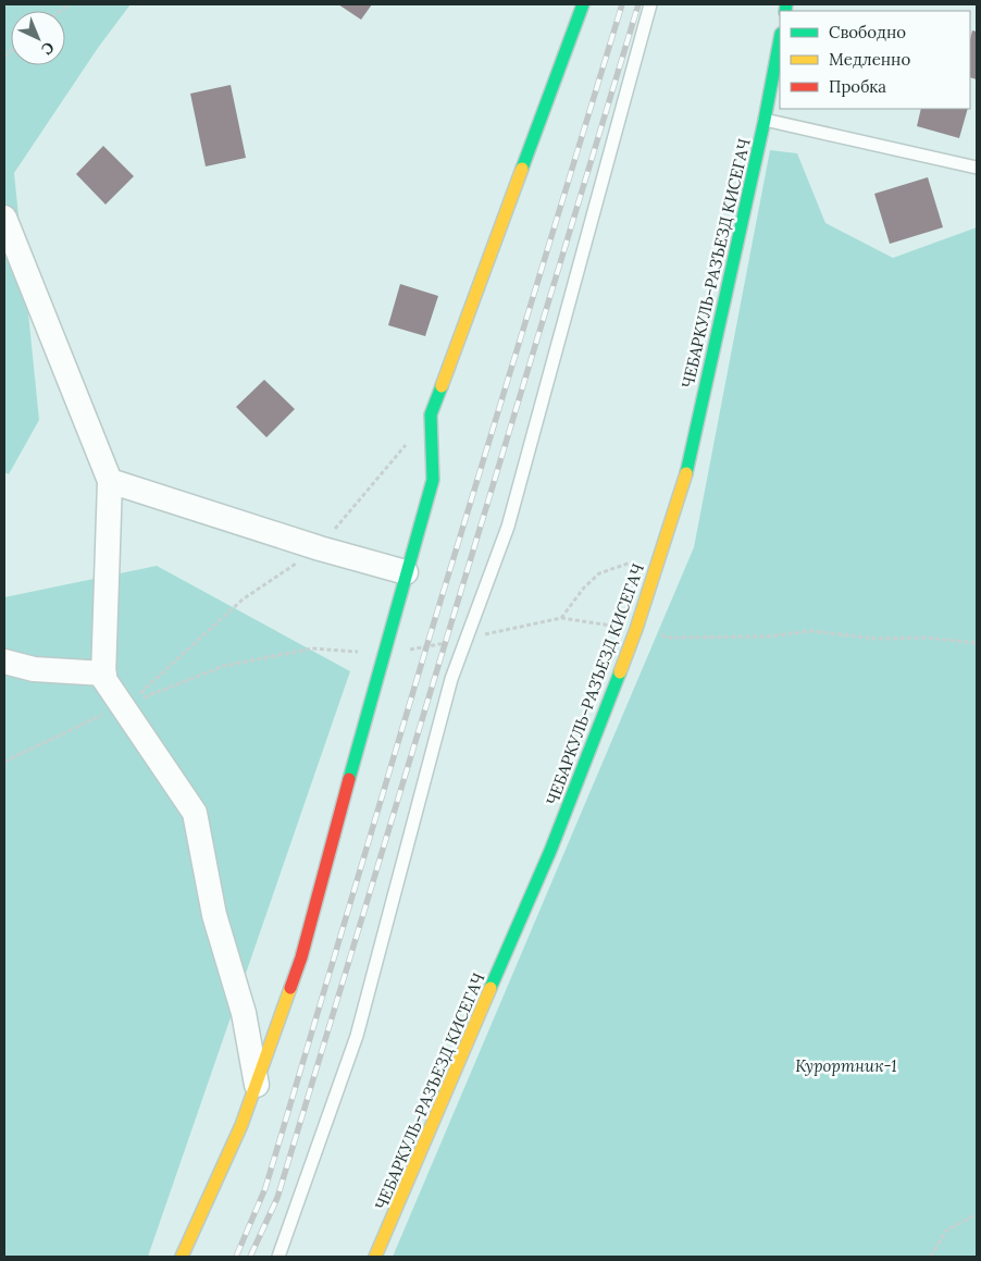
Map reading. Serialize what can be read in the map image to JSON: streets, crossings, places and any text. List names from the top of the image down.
{
  "streets": {
    "street": ["ЧЕБАРКУЛЬ-РАЗЪЕЗД КИСЕГАЧ"]
  },
  "parks": ["Курортник-1"],
  "legend": ["Свободно", "Медленно", "Пробка"],
  "north": "bottom right"
}
